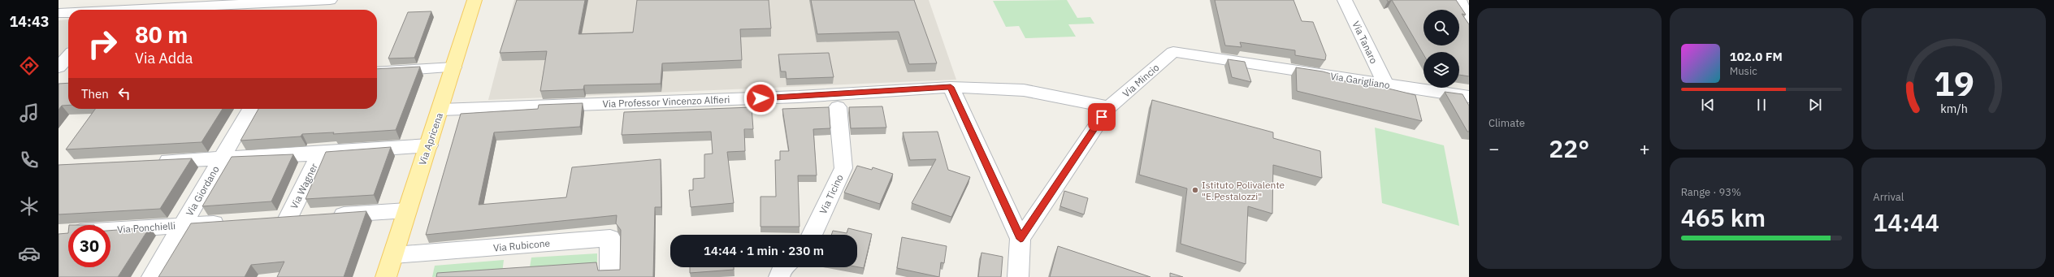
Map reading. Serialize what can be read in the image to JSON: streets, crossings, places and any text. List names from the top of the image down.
{
  "streets": {
    "main road": ["Via Apricena"],
    "street": [
      "Via Tanaro",
      "Via Mincio",
      "Via Garigliano",
      "Via Professor Vincenzo Alfieri",
      "Via Wagner",
      "Via Giordano",
      "Via Ticino",
      "Via Ponchielli",
      "Via Rubicone"
    ]
  },
  "crossings": [
    ["Via Tanaro", "Via Garigliano"],
    ["Via Mincio", "Via Garigliano"],
    ["Via Mincio", "Via Professor Vincenzo Alfieri"],
    ["Via Professor Vincenzo Alfieri", "Via Apricena"],
    ["Via Apricena", "Via Wagner"],
    ["Via Apricena", "Via Rubicone"],
    ["Via Giordano", "Via Ponchielli"]
  ],
  "places": ["Istituto Polivalente \"E.Pestalozzi\""],
  "page": {
    "tabs": "14:43",
    "tile": [
      "Climate",
      ["Range · 93%", "465 km"],
      ["Arrival", "14:44"]
    ],
    "turn": ["80 m", "Via Adda"],
    "song": ["102.0 FM", "Music"],
    "then": "Then",
    "heat": ["−", "22°", "+"],
    "limit": "30",
    "trip": "14:44 · 1 min · 230 m",
    "gauge": ["19", "km/h"]
  }
}
